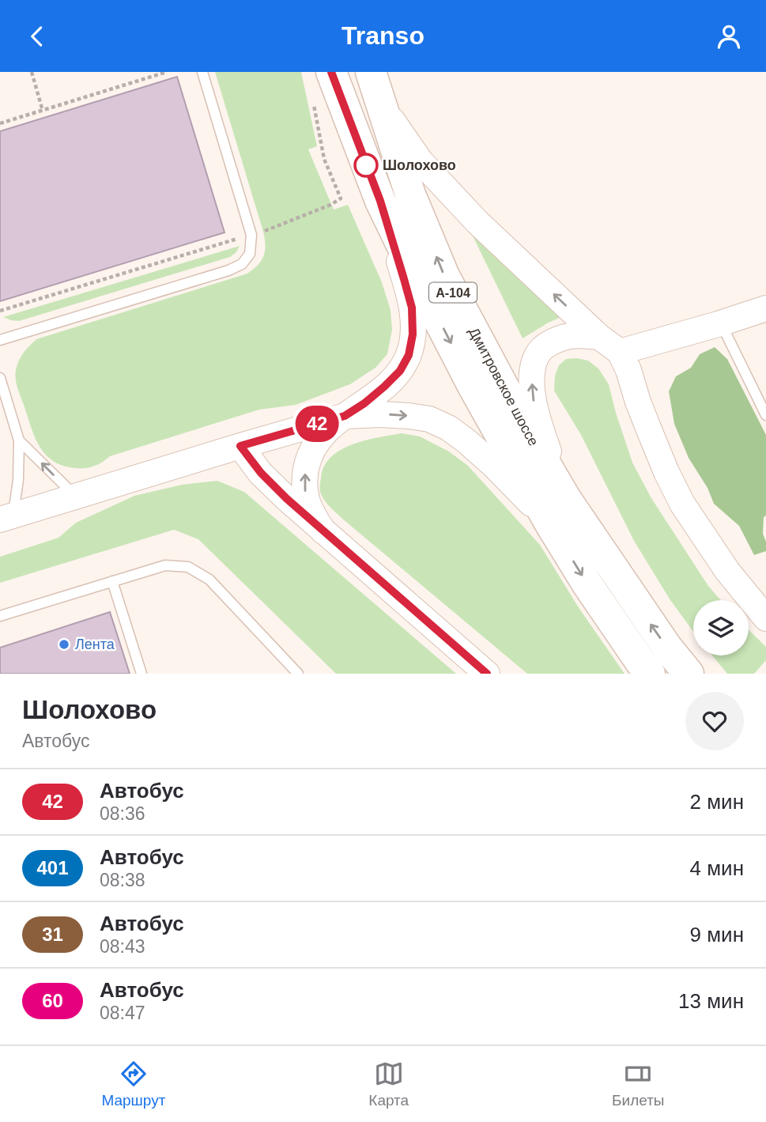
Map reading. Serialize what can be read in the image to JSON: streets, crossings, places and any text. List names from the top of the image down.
{
  "streets": {
    "highway": ["А-104", "Дмитровское шоссе"]
  },
  "places": ["Шолохово", "Лента"],
  "lines": ["bus line 42"],
  "page": {
    "header": "Transo",
    "on_map": "42",
    "heading": ["Шолохово", "Автобус"],
    "list": [
      {
        "mark": "42",
        "name": "Автобус",
        "note": "08:36",
        "value": "2 мин"
      },
      {
        "mark": "401",
        "name": "Автобус",
        "note": "08:38",
        "value": "4 мин"
      },
      {
        "mark": "31",
        "name": "Автобус",
        "note": "08:43",
        "value": "9 мин"
      },
      {
        "mark": "60",
        "name": "Автобус",
        "note": "08:47",
        "value": "13 мин"
      }
    ],
    "tabs": ["Маршрут", "Карта", "Билеты"]
  }
}
